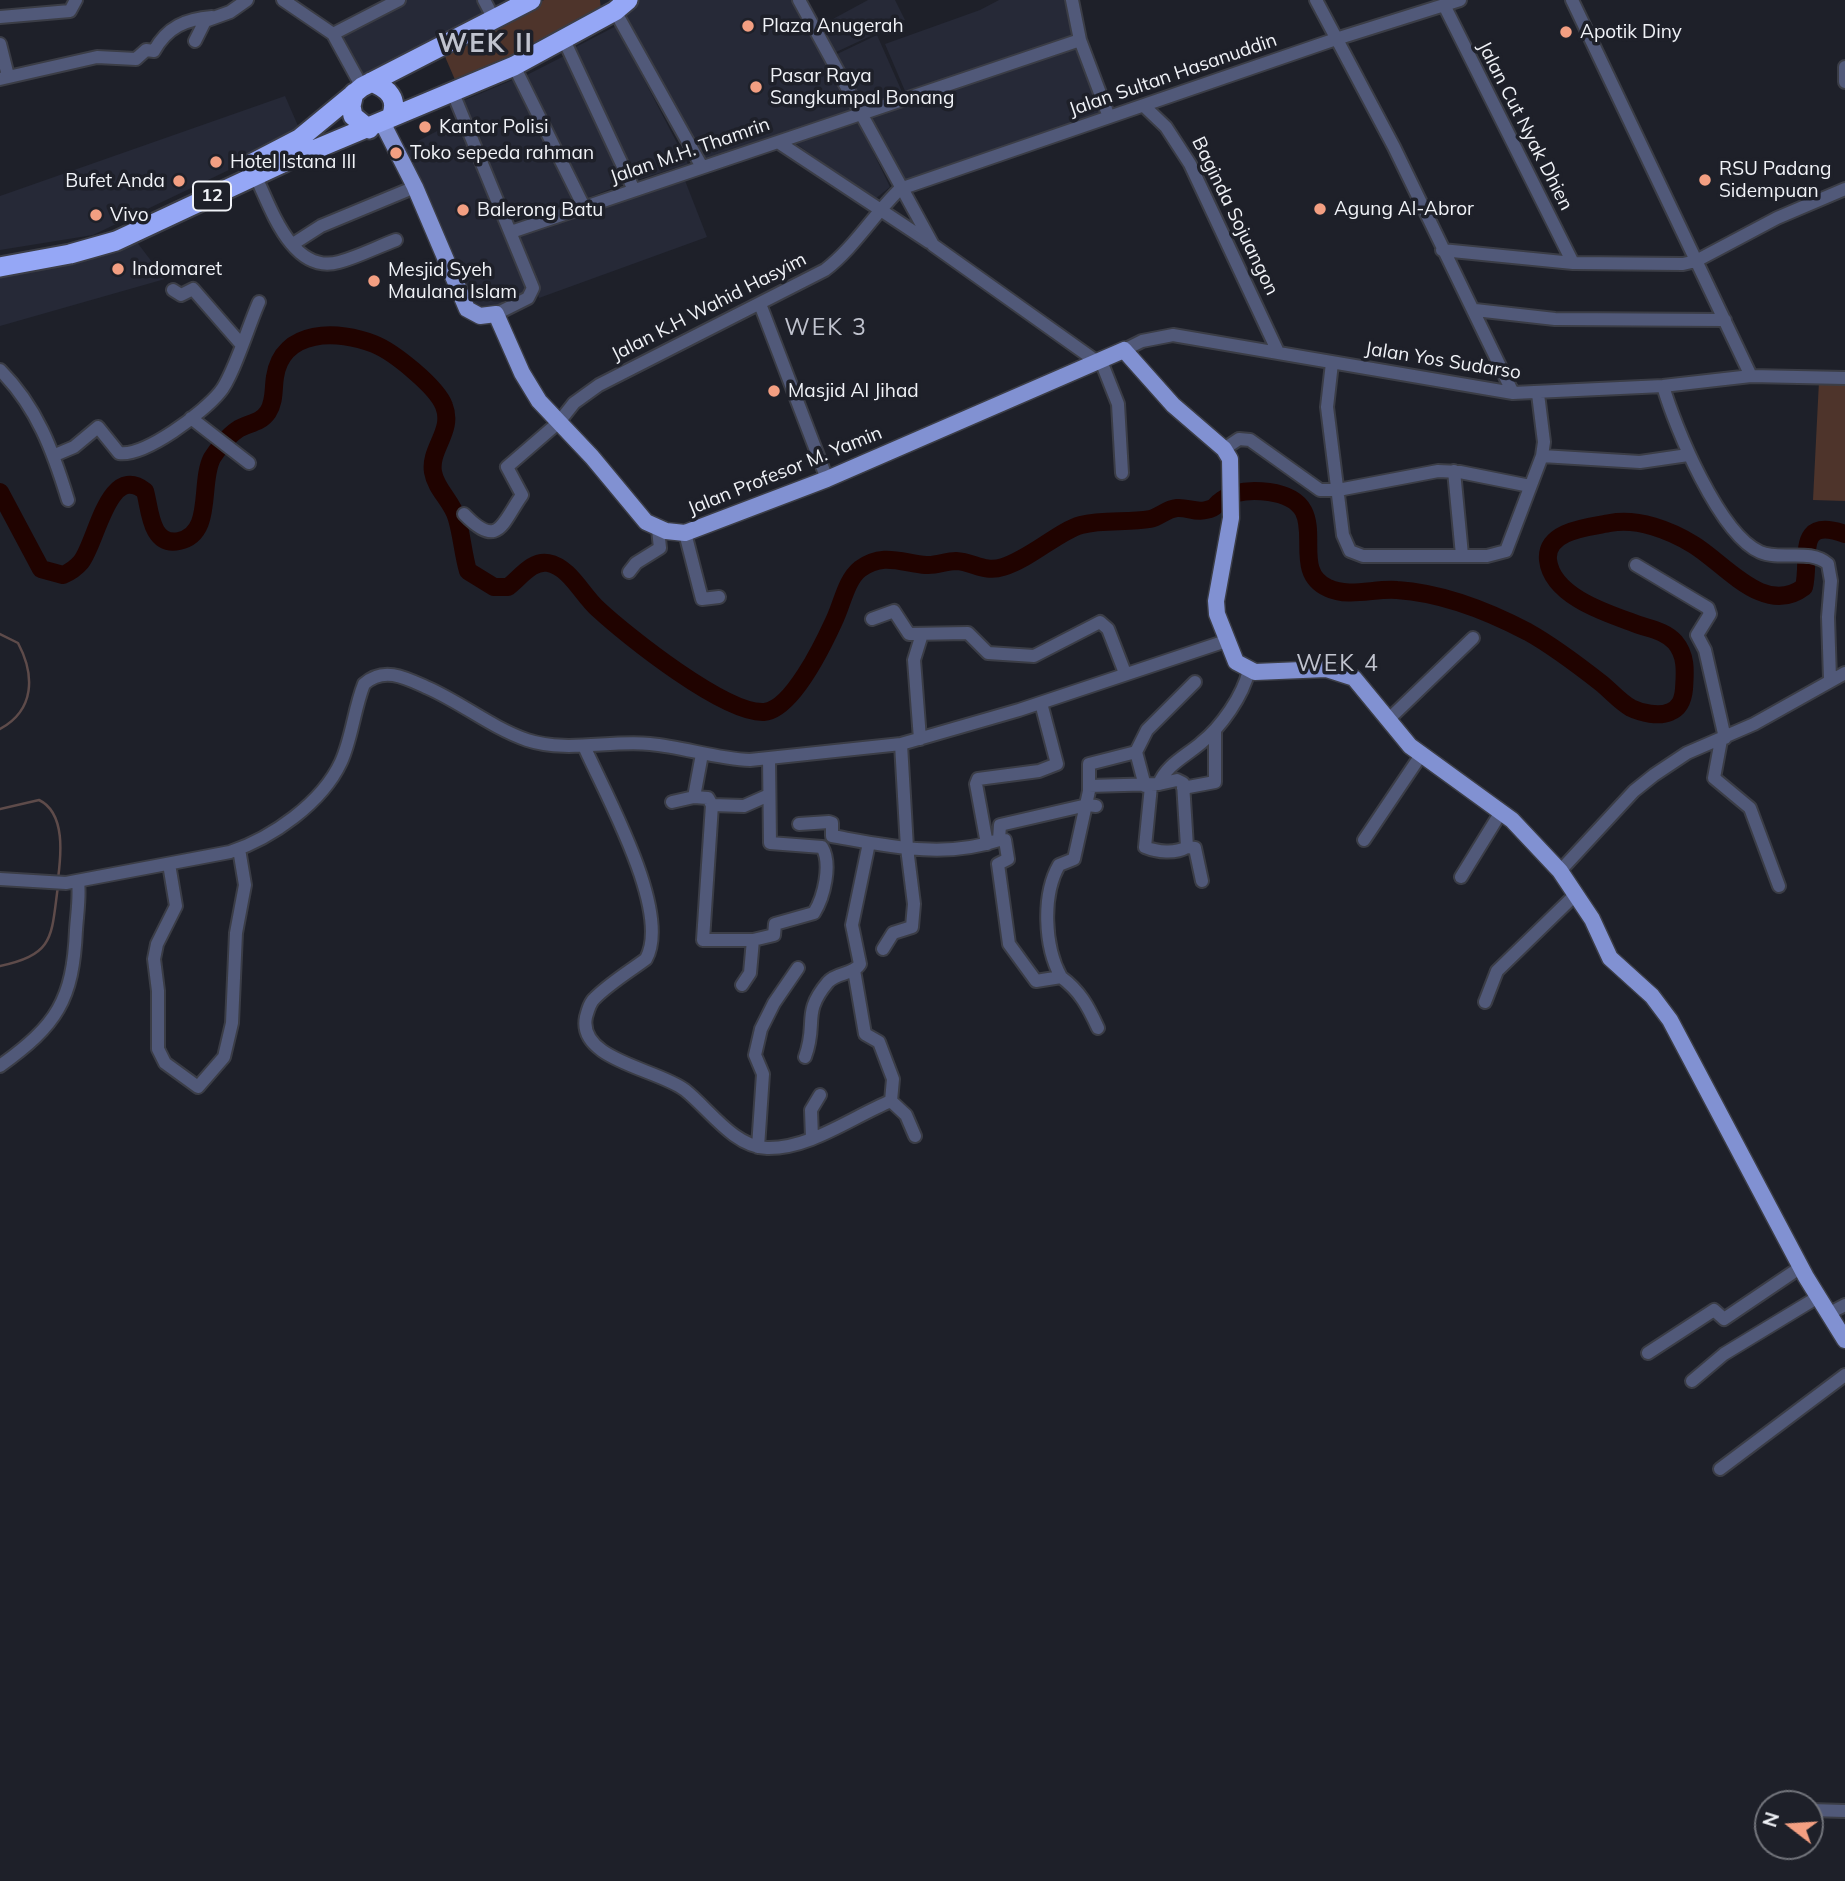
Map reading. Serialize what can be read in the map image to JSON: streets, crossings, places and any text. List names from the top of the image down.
{
  "streets": {
    "highway": ["12"],
    "main road": ["Jalan Profesor M. Yamin"],
    "street": [
      "Jalan Sultan Hasanuddin",
      "Jalan Cut Nyak Dhien",
      "Jalan M.H. Thamrin",
      "Baginda Sojuangon",
      "Jalan K.H Wahid Hasyim",
      "Jalan Yos Sudarso"
    ]
  },
  "crossings": [
    ["Jalan Sultan Hasanuddin", "Jalan Cut Nyak Dhien"],
    ["Jalan Sultan Hasanuddin", "Baginda Sojuangon"],
    ["Jalan Sultan Hasanuddin", "Jalan K.H Wahid Hasyim"],
    ["Baginda Sojuangon", "Jalan Yos Sudarso"],
    ["Jalan K.H Wahid Hasyim", "Jalan Profesor M. Yamin"],
    ["Jalan Yos Sudarso", "Jalan Profesor M. Yamin"]
  ],
  "districts": ["WEK II", "WEK 3", "WEK 4"],
  "places": [
    "Plaza Anugerah",
    "Apotik Diny",
    "Pasar Raya Sangkumpal Bonang",
    "Kantor Polisi",
    "Toko sepeda rahman",
    "Hotel Istana III",
    "RSU Padang Sidempuan",
    "Bufet Anda",
    "Agung Al-Abror",
    "Balerong Batu",
    "Vivo",
    "Indomaret",
    "Mesjid Syeh Maulana Islam",
    "Masjid Al Jihad"
  ],
  "north": "left"
}
